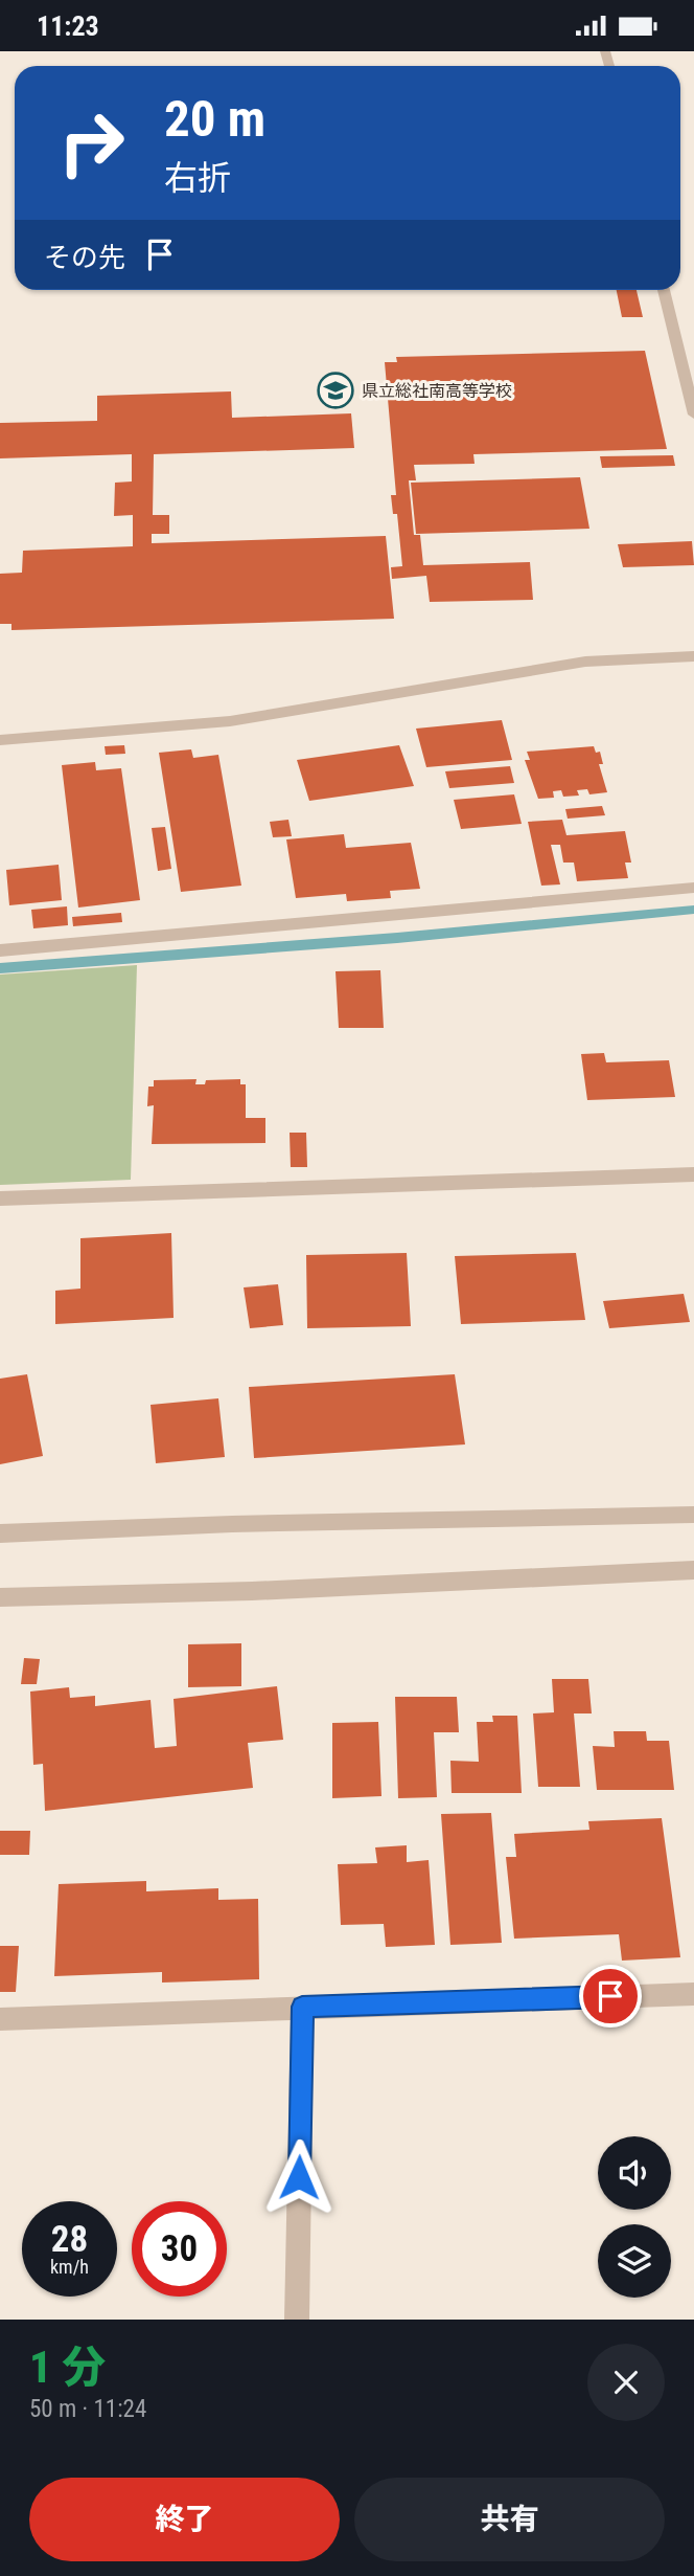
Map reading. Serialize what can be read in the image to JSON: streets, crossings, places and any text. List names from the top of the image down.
{
  "places": {
    "school or university": ["県立総社南高等学校"]
  },
  "page": {
    "status": "11:23",
    "turn": ["20 m", "右折"],
    "then": "その先",
    "speed": "28 km/h",
    "limit": "30",
    "heading": ["1 分", "50 m · 11:24"],
    "buttons": ["終了", "共有"]
  }
}
